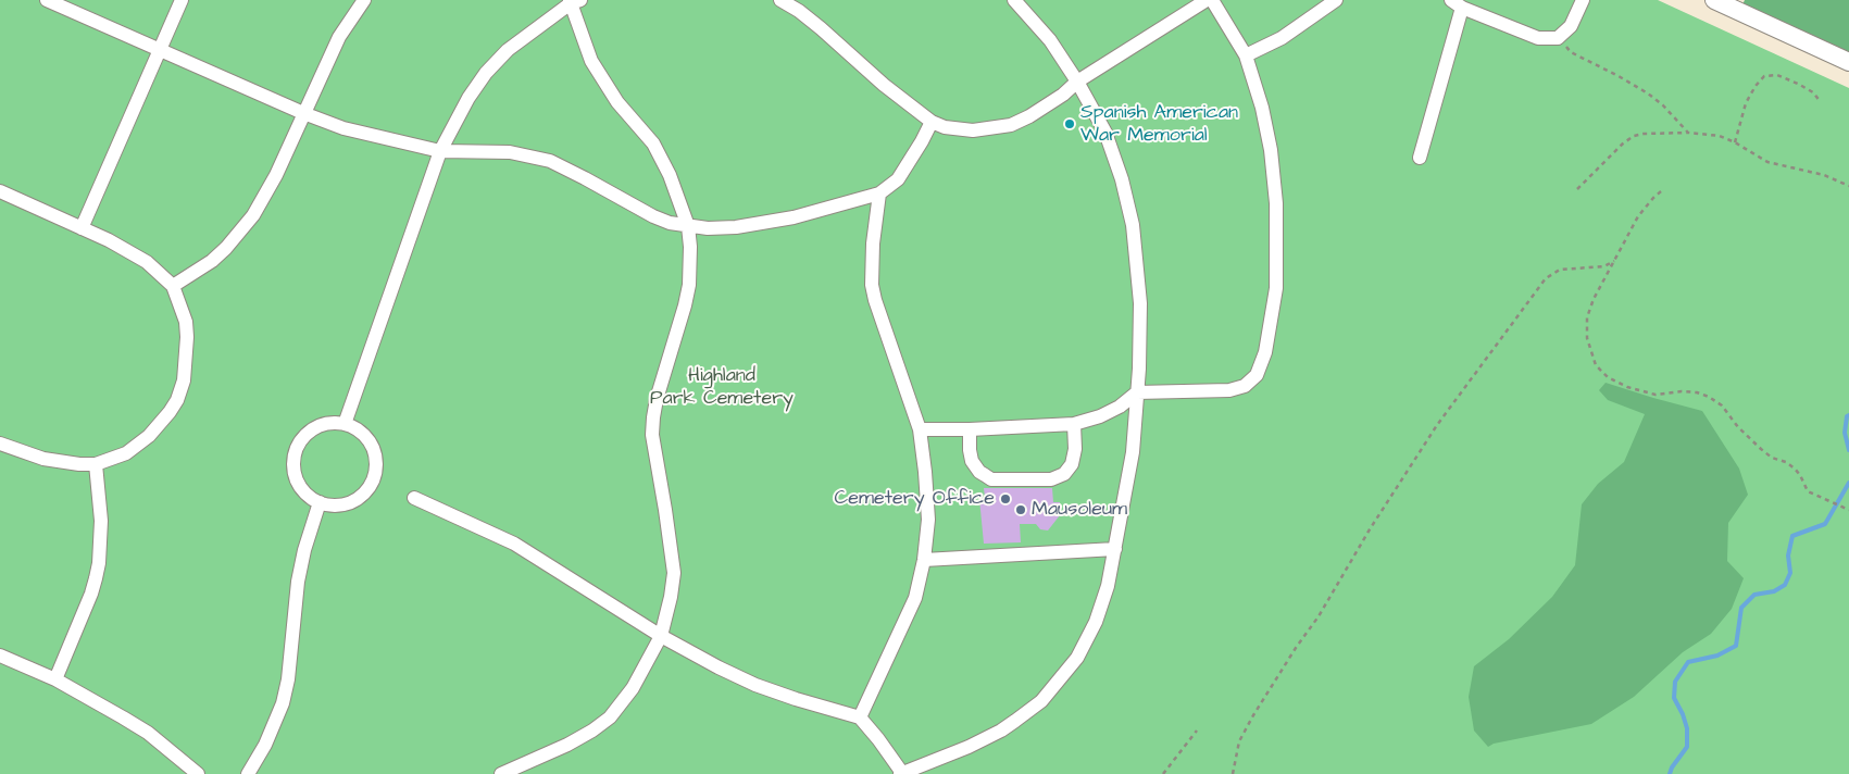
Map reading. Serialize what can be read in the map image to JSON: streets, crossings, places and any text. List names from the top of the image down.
{
  "parks": ["Highland Park Cemetery"],
  "places": ["Spanish American War Memorial", "Cemetery Office", "Mausoleum"]
}
